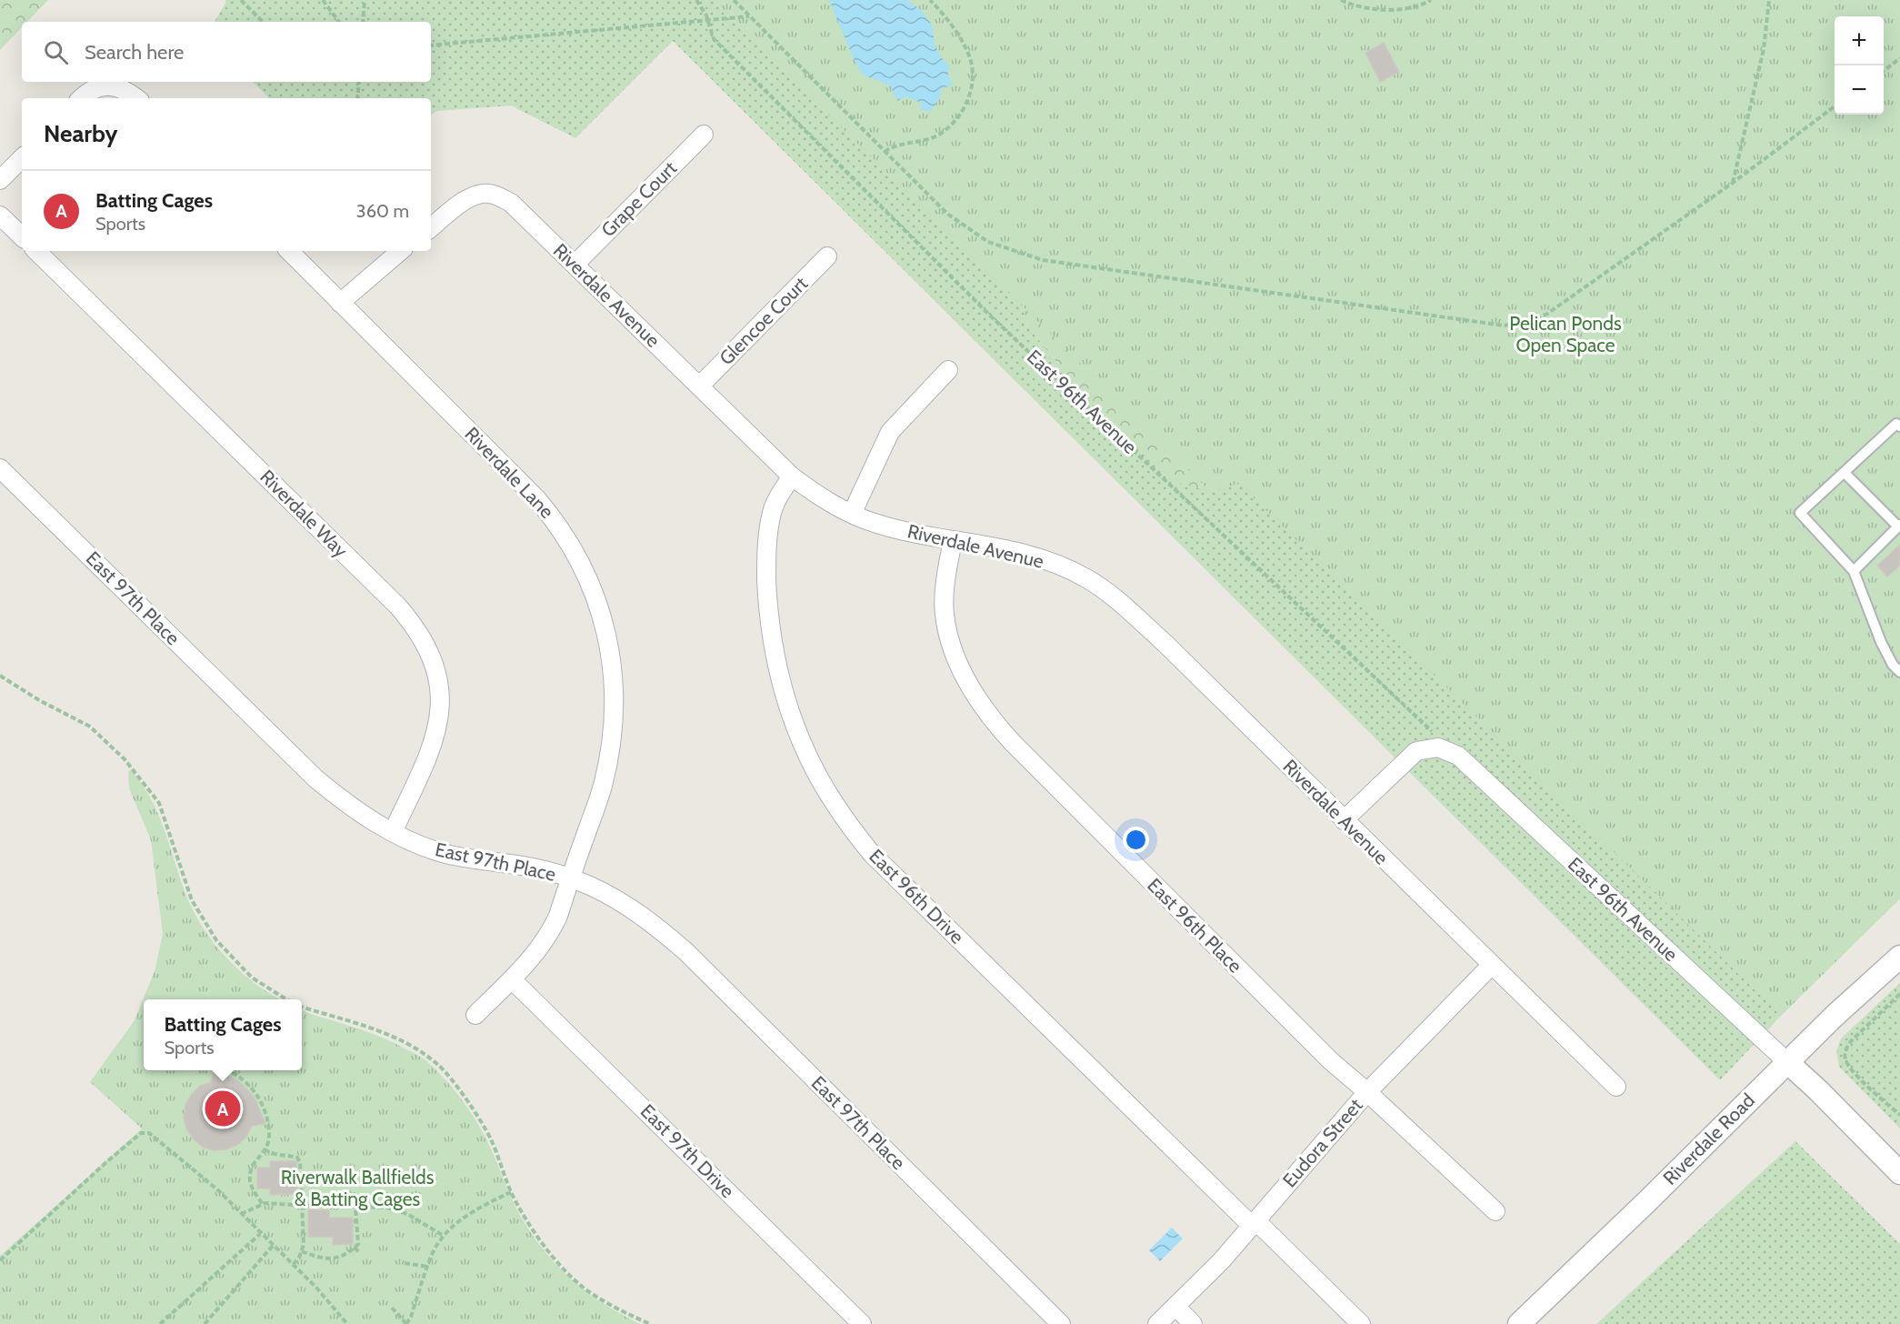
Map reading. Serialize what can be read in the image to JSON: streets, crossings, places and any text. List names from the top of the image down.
{
  "streets": {
    "street": [
      "Grape Court",
      "Riverdale Avenue",
      "Glencoe Court",
      "East 96th Avenue",
      "Riverdale Lane",
      "Riverdale Way",
      "East 97th Place",
      "East 96th Drive",
      "East 96th Place",
      "Riverdale Road",
      "Eudora Street",
      "East 97th Drive"
    ]
  },
  "crossings": [
    ["Grape Court", "Riverdale Avenue"],
    ["Riverdale Avenue", "Glencoe Court"],
    ["Riverdale Avenue", "East 96th Avenue"],
    ["Riverdale Avenue", "East 96th Drive"],
    ["Riverdale Avenue", "East 96th Place"],
    ["Riverdale Avenue", "Eudora Street"],
    ["East 96th Avenue", "Riverdale Road"],
    ["Riverdale Lane", "East 97th Place"],
    ["Riverdale Lane", "East 97th Drive"],
    ["Riverdale Way", "East 97th Place"],
    ["East 96th Drive", "Eudora Street"],
    ["East 96th Place", "Eudora Street"]
  ],
  "parks": ["Pelican Ponds Open Space", "Riverwalk Ballfields & Batting Cages"],
  "page": {
    "map_buttons": ["+", "−"],
    "search": "Search here",
    "heading": "Nearby",
    "list": [
      {
        "mark": "A",
        "name": "Batting Cages",
        "note": "Sports",
        "value": "360 m"
      }
    ],
    "popup": ["Batting Cages", "Sports"],
    "pins": "A"
  }
}
